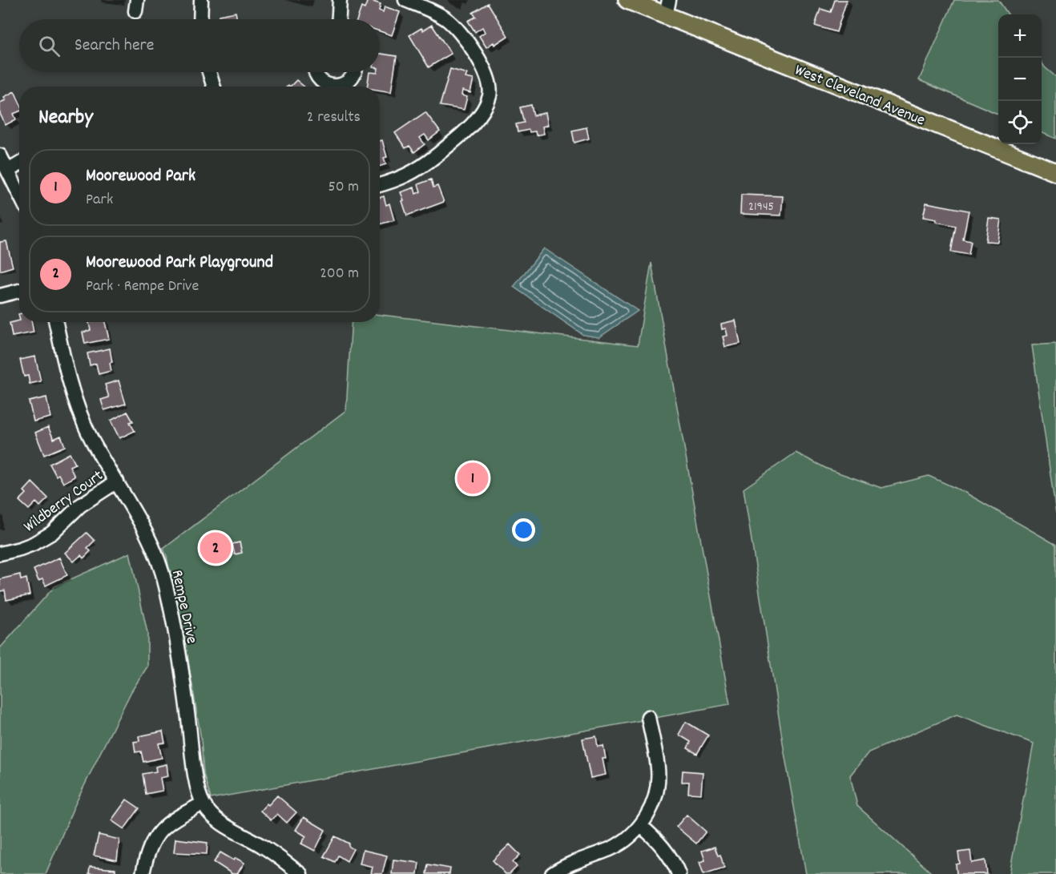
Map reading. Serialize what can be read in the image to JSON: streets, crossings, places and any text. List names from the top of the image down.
{
  "streets": {
    "main road": ["West Cleveland Avenue"],
    "street": ["Wildberry Court", "Rempe Drive"]
  },
  "crossings": [
    ["Wildberry Court", "Rempe Drive"]
  ],
  "house_numbers": ["21945"],
  "page": {
    "map_buttons": ["+", "−"],
    "search": "Search here",
    "heading": ["Nearby", "2 results"],
    "list": [
      {
        "mark": "1",
        "name": "Moorewood Park",
        "note": "Park",
        "value": "50 m"
      },
      {
        "mark": "2",
        "name": "Moorewood Park Playground",
        "note": "Park · Rempe Drive",
        "value": "200 m"
      }
    ],
    "pins": ["1", "2"]
  }
}
